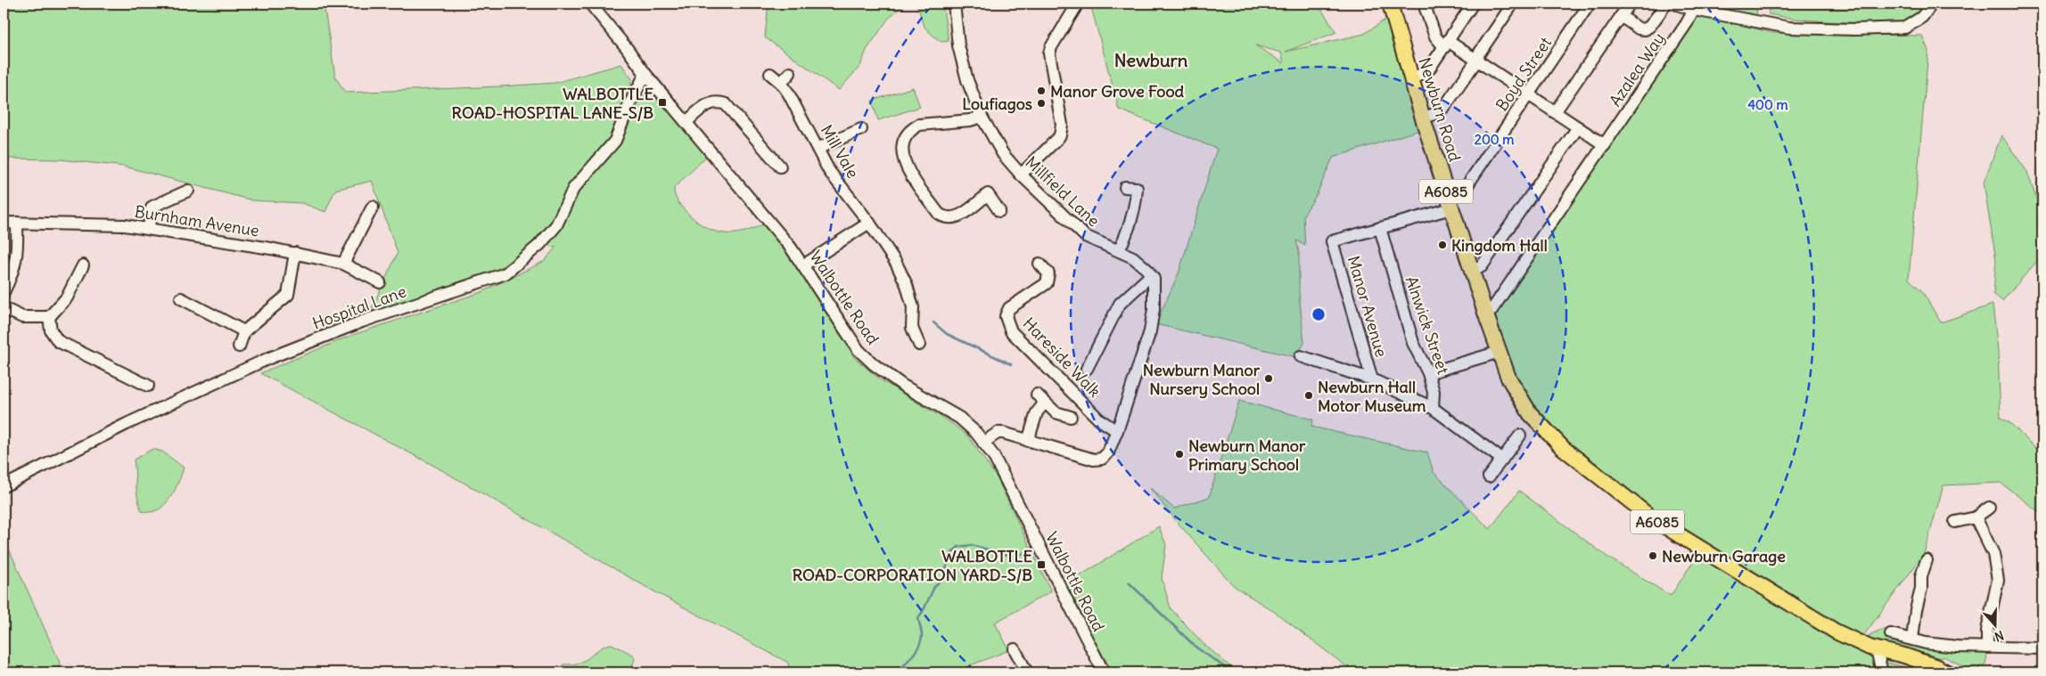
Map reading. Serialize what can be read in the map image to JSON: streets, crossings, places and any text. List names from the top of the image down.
{
  "streets": {
    "main road": ["Newburn Road", "A6085"],
    "street": [
      "Azalea Way",
      "Boyd Street",
      "Mill Vale",
      "Millfield Lane",
      "Burnham Avenue",
      "Walbottle Road",
      "Manor Avenue",
      "Hospital Lane",
      "Alnwick Street",
      "Hareside Walk"
    ]
  },
  "crossings": [
    ["Azalea Way", "Newburn Road"],
    ["Boyd Street", "Newburn Road"],
    ["Boyd Street", "Manor Avenue"],
    ["Boyd Street", "Alnwick Street"],
    ["Newburn Road", "A6085"],
    ["Walbottle Road", "Hospital Lane"]
  ],
  "districts": ["Newburn"],
  "places": {
    "other": [
      "Manor Grove Food",
      "Loufiagos",
      "Kingdom Hall",
      "Newburn Manor Nursery School",
      "Newburn Hall Motor Museum",
      "Newburn Manor Primary School",
      "Newburn Garage"
    ],
    "transit": ["WALBOTTLE ROAD-HOSPITAL LANE-S/B", "WALBOTTLE ROAD-CORPORATION YARD-S/B"]
  },
  "north": "bottom",
  "rings": ["400 m", "200 m"]
}
